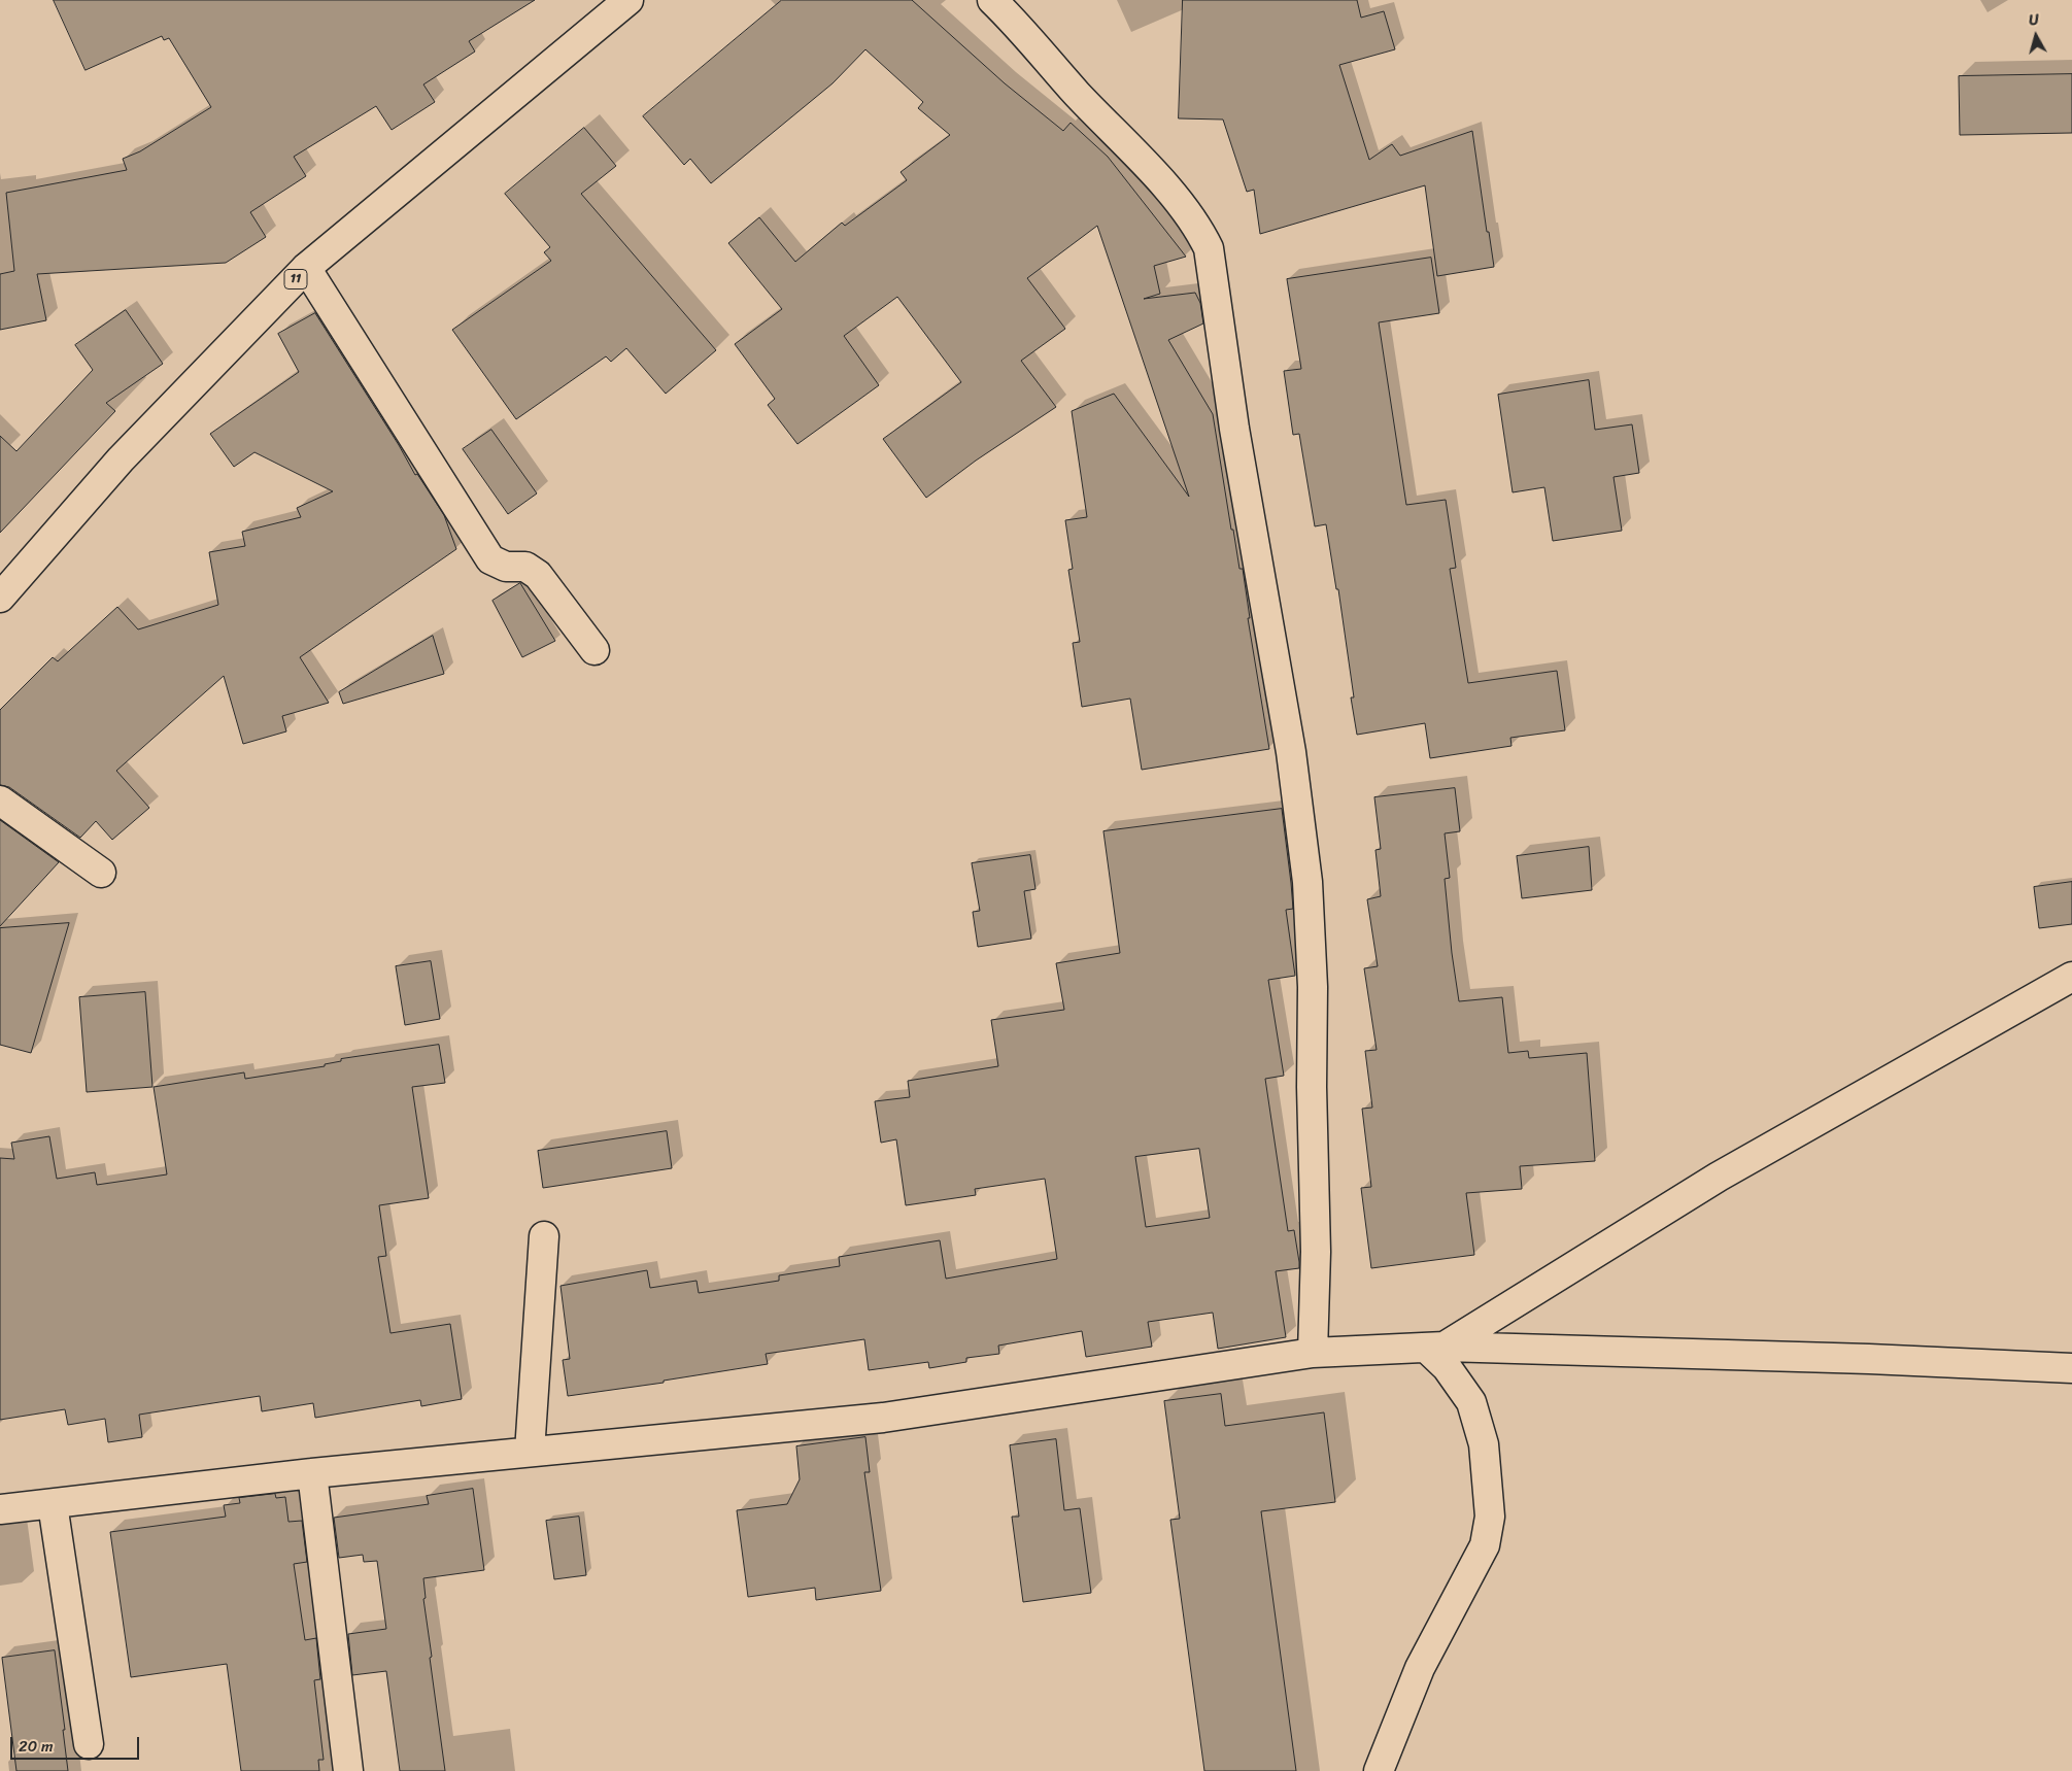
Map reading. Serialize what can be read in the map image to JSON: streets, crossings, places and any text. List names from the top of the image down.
{
  "streets": {
    "main road": ["11"]
  },
  "scale_bar": "20 m",
  "north": "top"
}
